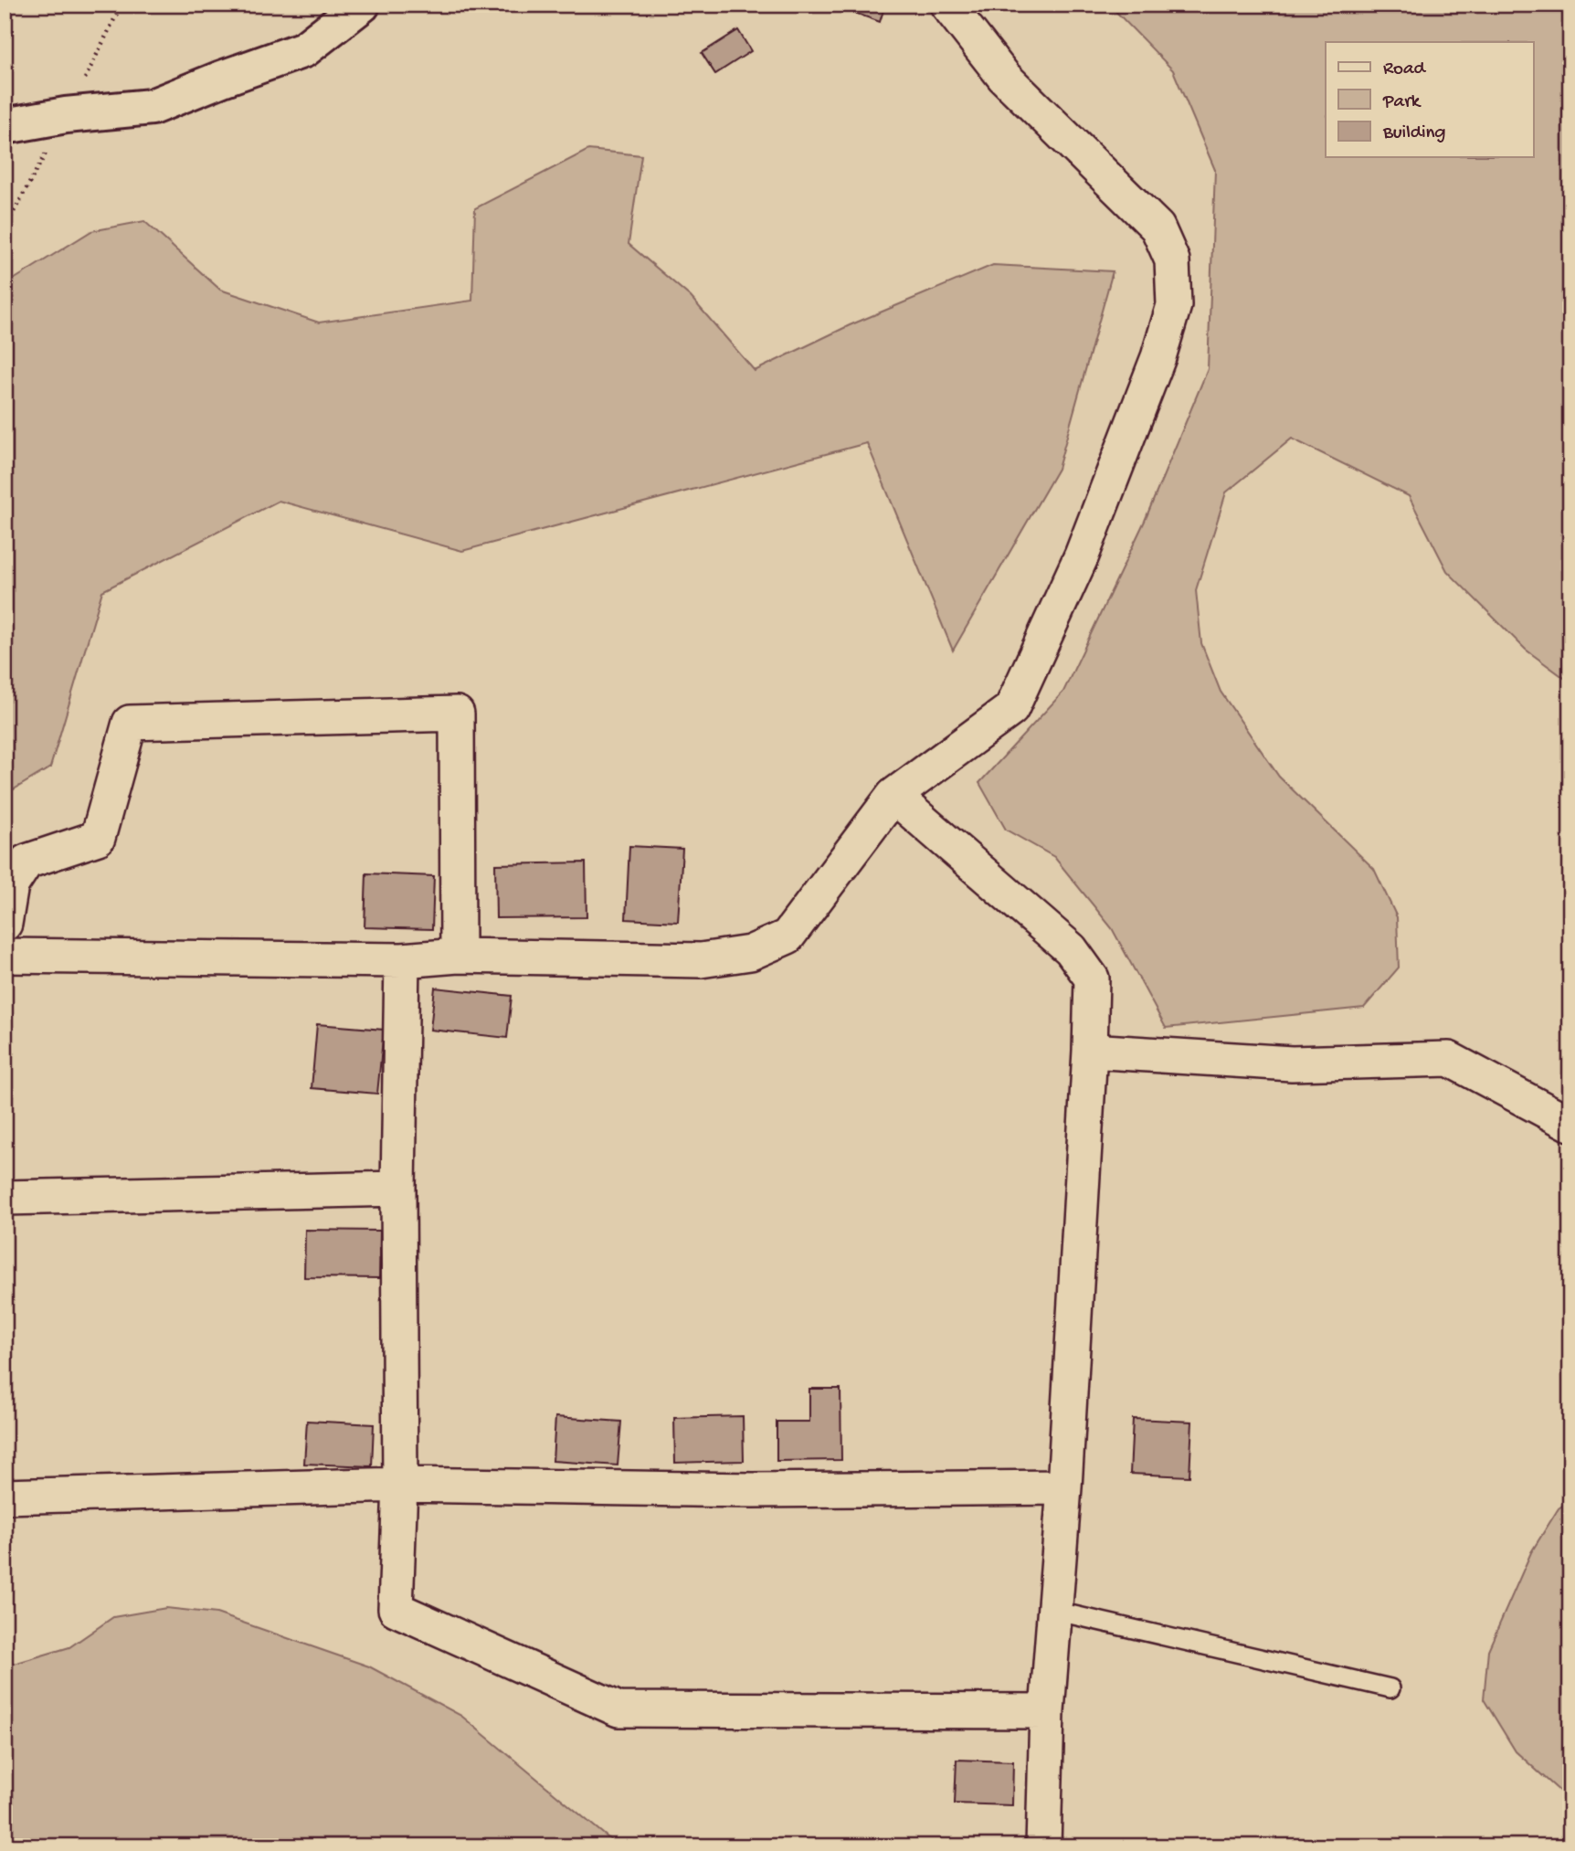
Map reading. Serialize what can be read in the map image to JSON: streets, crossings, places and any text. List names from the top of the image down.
{
  "legend": ["Road", "Park", "Building"]
}
